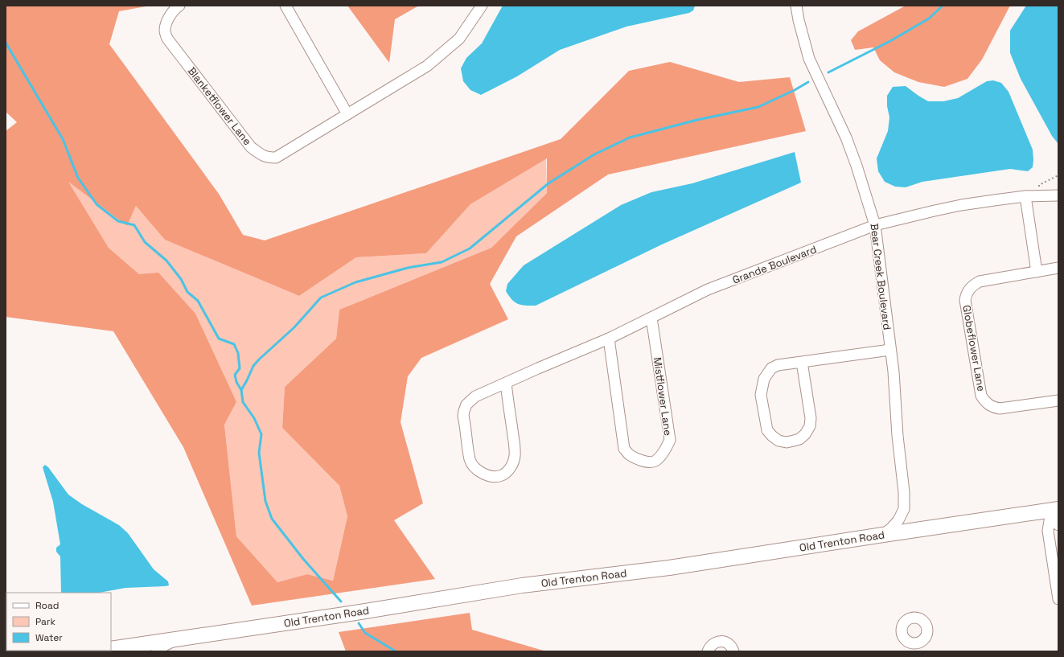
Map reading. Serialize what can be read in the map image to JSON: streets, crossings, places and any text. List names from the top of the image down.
{
  "streets": {
    "main road": ["Old Trenton Road"],
    "street": [
      "Blanketflower Lane",
      "Grande Boulevard",
      "Bear Creek Boulevard",
      "Globeflower Lane",
      "Mistflower Lane"
    ]
  },
  "crossings": [
    ["Grande Boulevard", "Bear Creek Boulevard"],
    ["Grande Boulevard", "Mistflower Lane"],
    ["Bear Creek Boulevard", "Old Trenton Road"]
  ],
  "legend": ["Road", "Park", "Water"]
}
